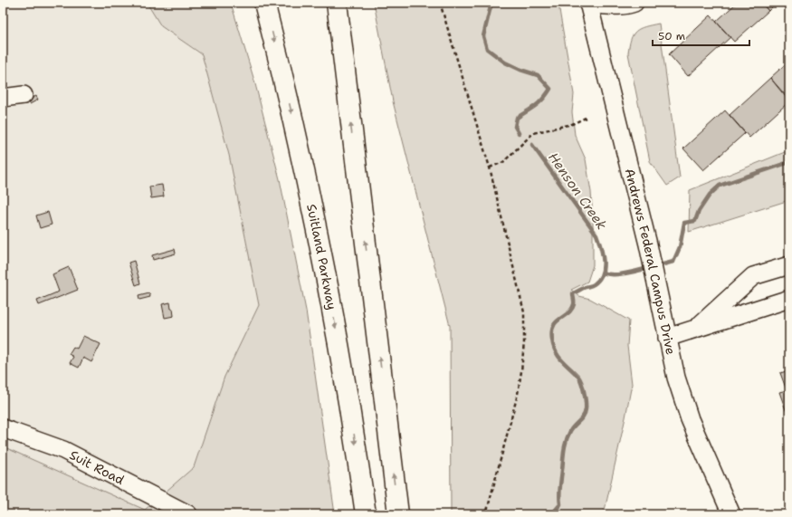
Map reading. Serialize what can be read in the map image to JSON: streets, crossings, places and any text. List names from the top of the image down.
{
  "streets": {
    "highway": ["Suitland Parkway"],
    "street": ["Andrews Federal Campus Drive", "Suit Road"]
  },
  "water": ["Henson Creek"],
  "scale_bar": "50 m"
}
